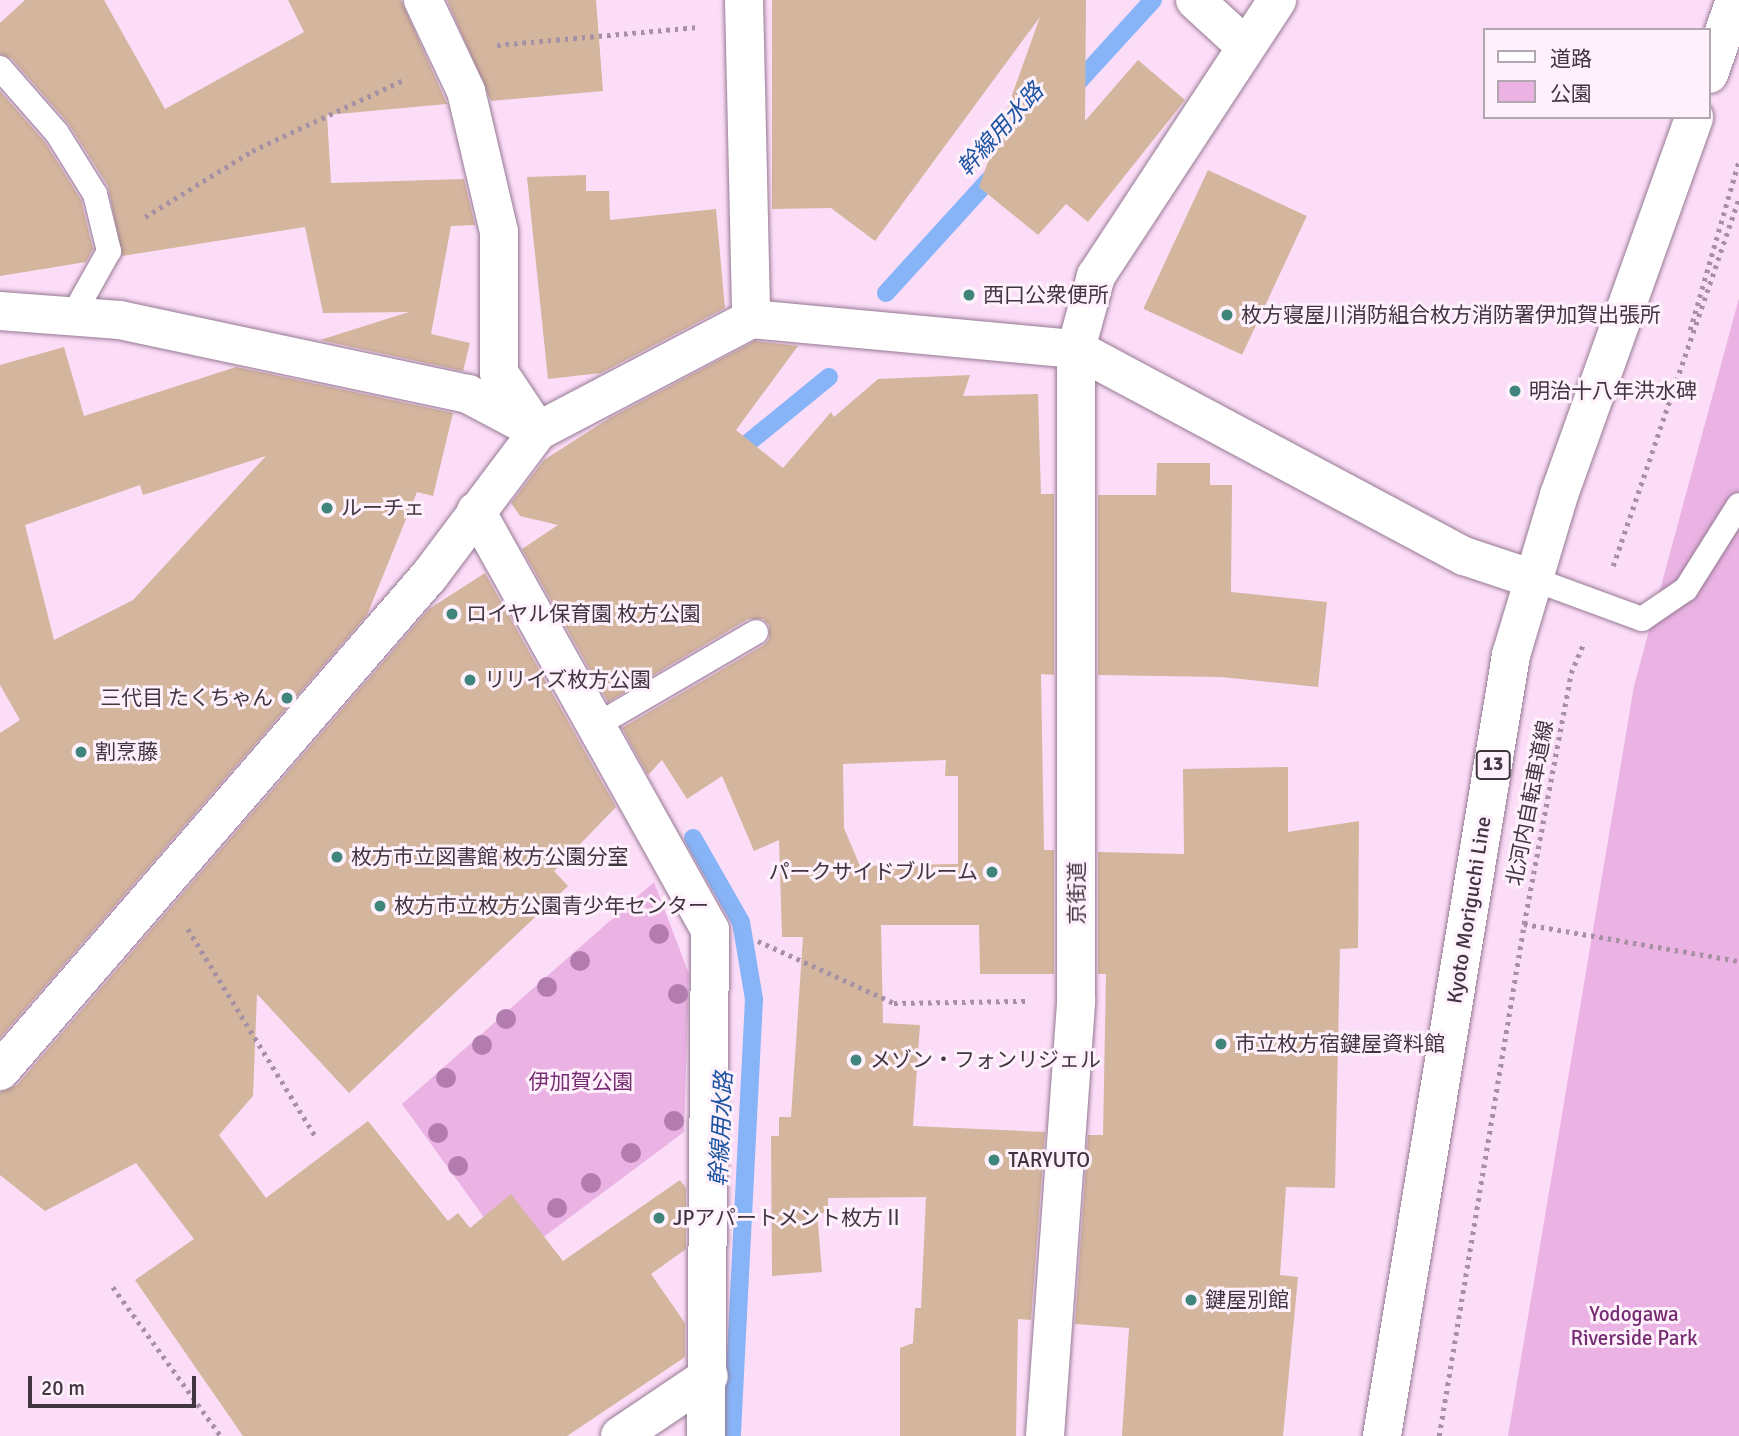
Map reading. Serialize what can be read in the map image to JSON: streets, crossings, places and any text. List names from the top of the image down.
{
  "streets": {
    "street": ["13", "京街道", "Kyoto Moriguchi Line"],
    "path": ["北河内自転車道線"]
  },
  "water": ["幹線用水路"],
  "parks": ["伊加賀公園", "Yodogawa Riverside Park"],
  "places": [
    "西口公衆便所",
    "枚方寝屋川消防組合枚方消防署伊加賀出張所",
    "明治十八年洪水碑",
    "ルーチェ",
    "ロイヤル保育園 枚方公園",
    "リリイズ枚方公園",
    "三代目 たくちゃん",
    "割烹藤",
    "枚方市立図書館 枚方公園分室",
    "パークサイドブルーム",
    "枚方市立枚方公園青少年センター",
    "市立枚方宿鍵屋資料館",
    "メゾン・フォンリジェル",
    "TARYUTO",
    "JPアパートメント枚方Ⅱ",
    "鍵屋別館"
  ],
  "legend": ["道路", "公園"],
  "scale_bar": "20 m"
}
